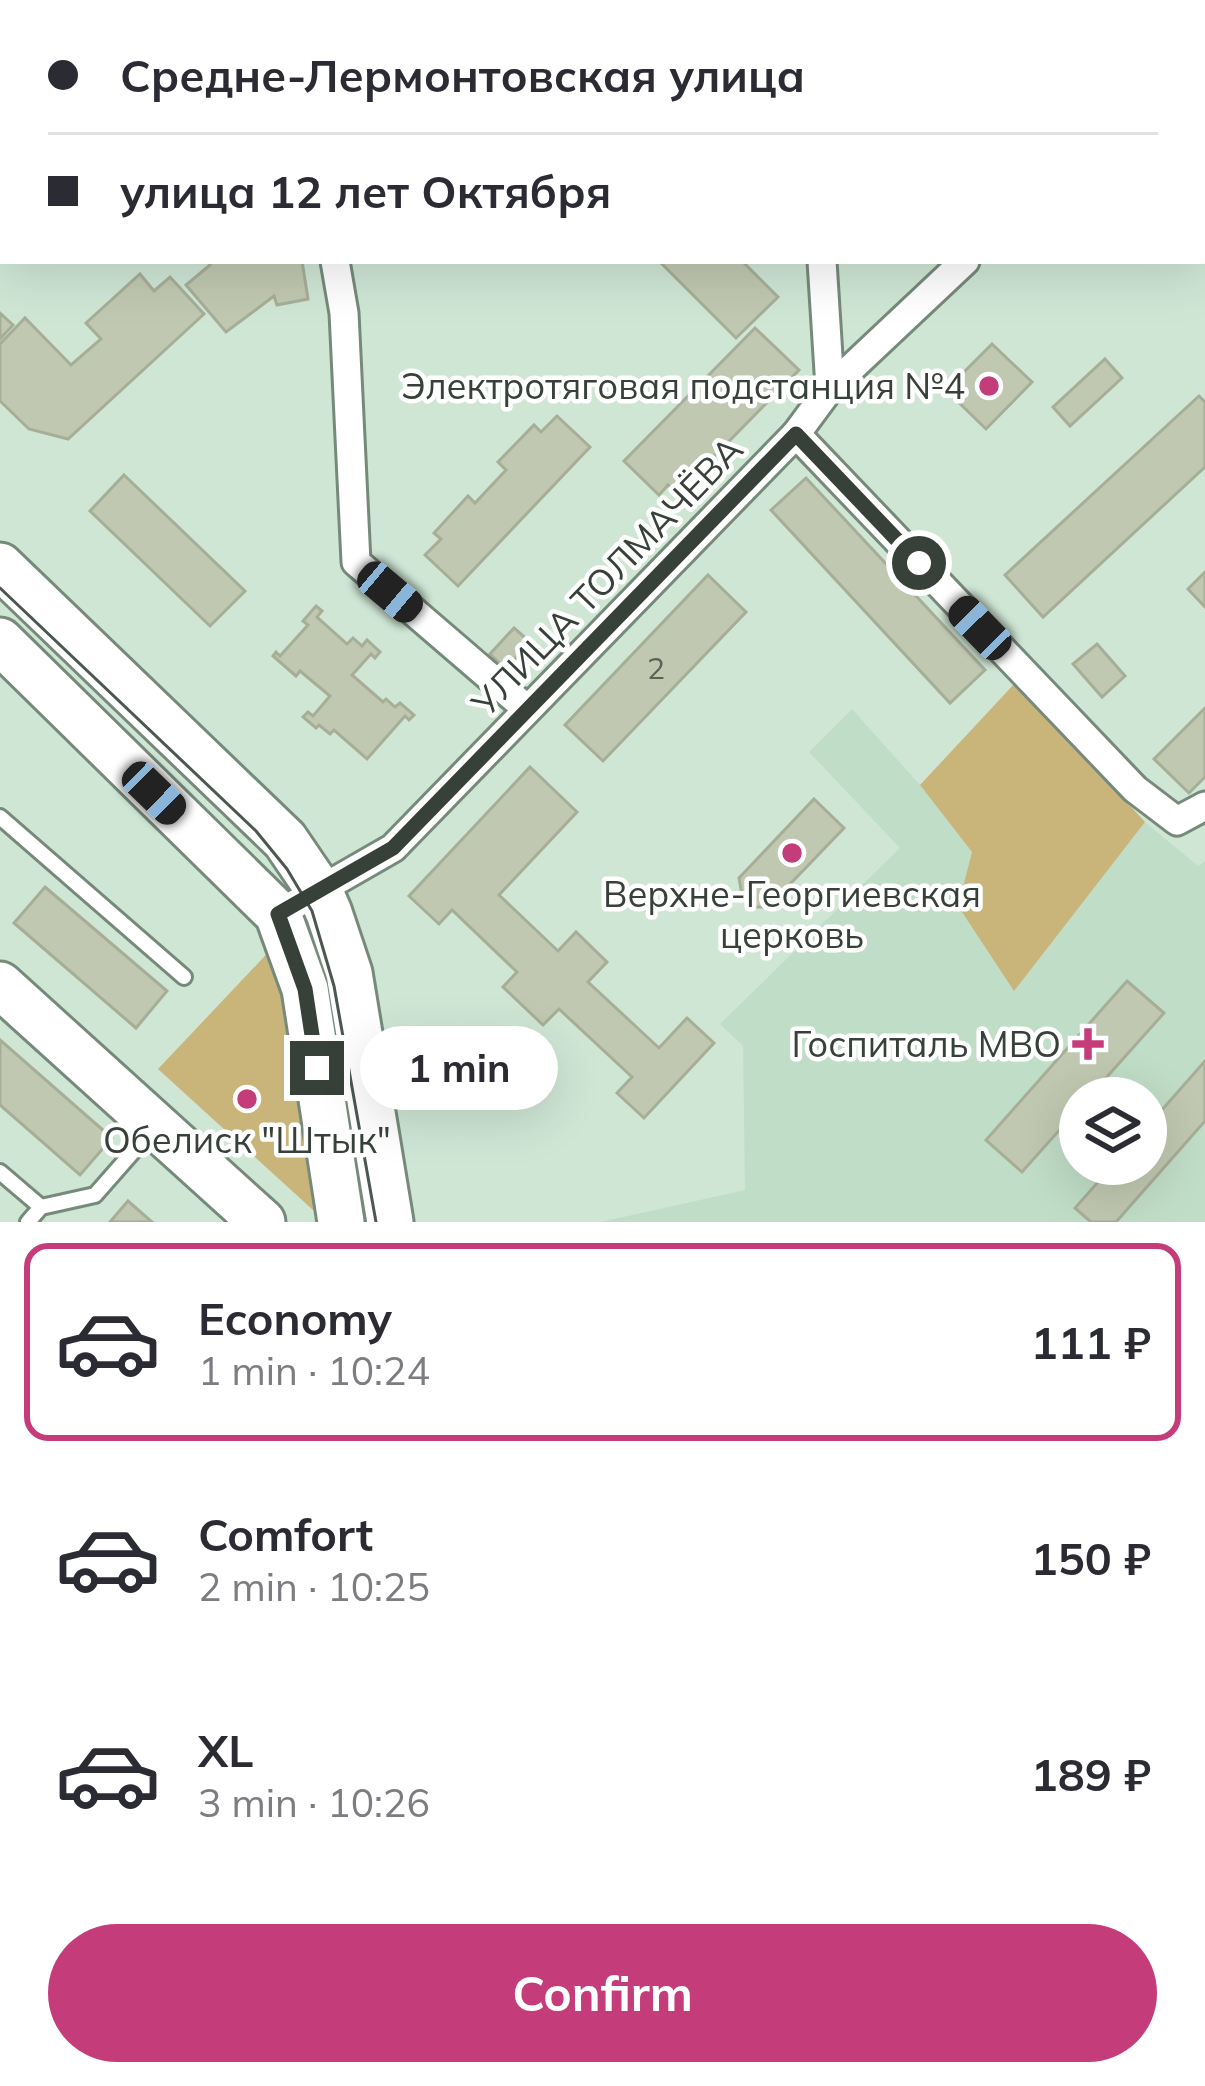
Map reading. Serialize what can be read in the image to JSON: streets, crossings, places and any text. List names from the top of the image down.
{
  "streets": {
    "street": ["УЛИЦА ТОЛМАЧЁВА"]
  },
  "places": {
    "other": ["Электротяговая подстанция №4", "Верхне-Георгиевская церковь", "Обелиск \"Штык\""],
    "health": ["Госпиталь МВО"]
  },
  "house_numbers": ["2"],
  "page": {
    "banner": ["Средне-Лермонтовская улица", "улица 12 лет Октября"],
    "bubble": "1 min",
    "list": [
      {
        "name": "Economy",
        "note": "1 min · 10:24",
        "value": "111 ₽"
      },
      {
        "name": "Comfort",
        "note": "2 min · 10:25",
        "value": "150 ₽"
      },
      {
        "name": "XL",
        "note": "3 min · 10:26",
        "value": "189 ₽"
      }
    ],
    "buttons": "Confirm"
  }
}
